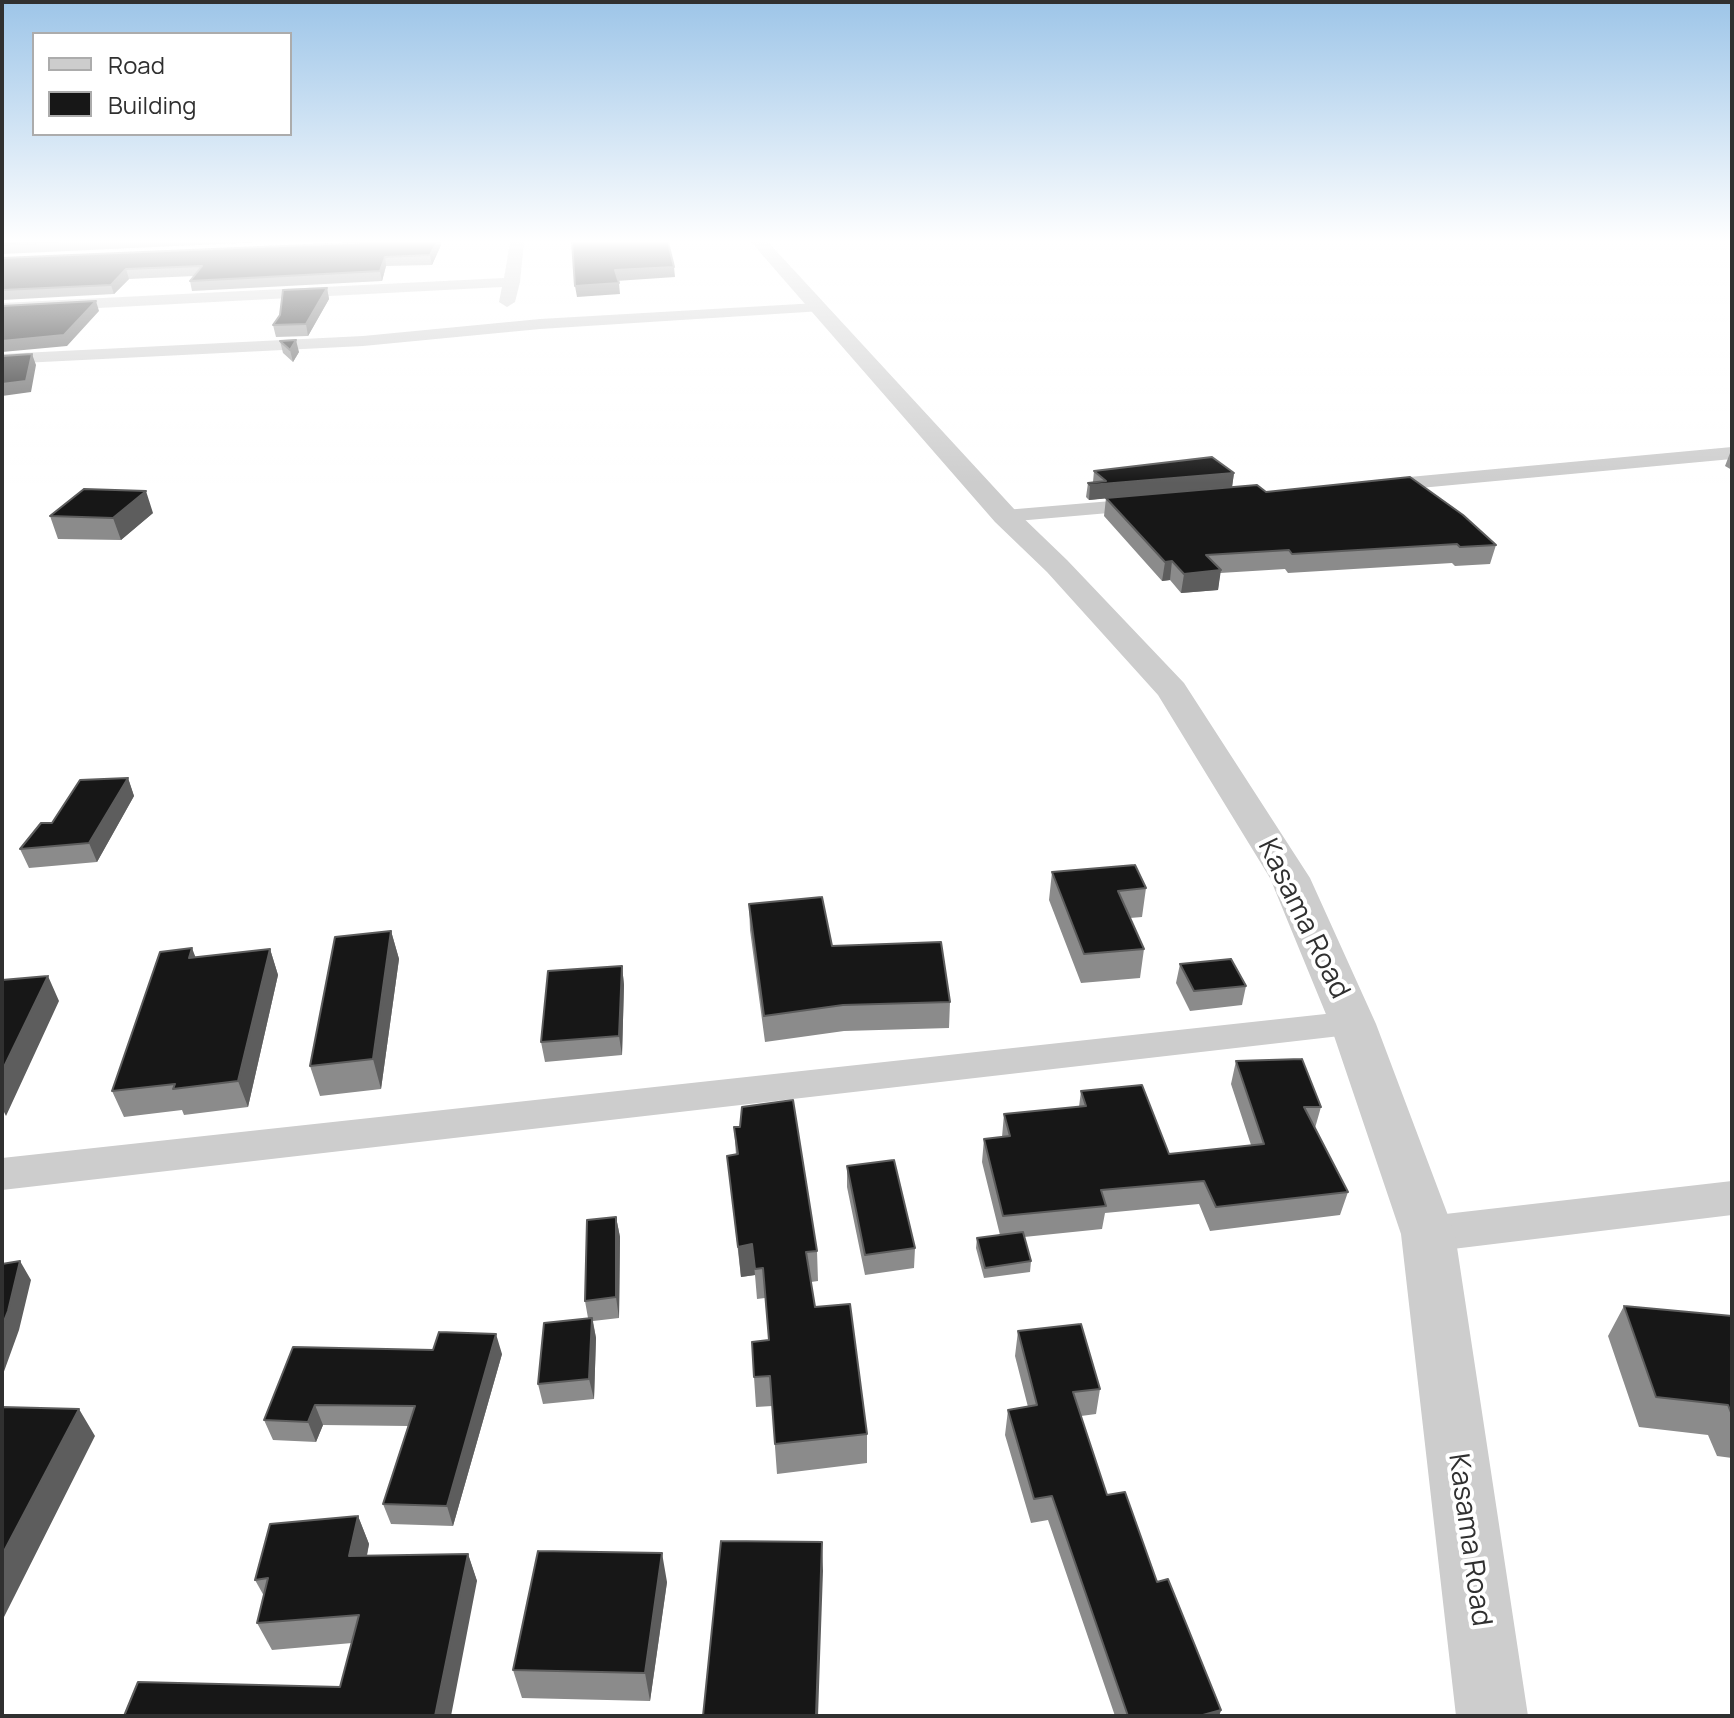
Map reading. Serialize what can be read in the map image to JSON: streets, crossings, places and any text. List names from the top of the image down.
{
  "streets": {
    "street": ["Kasama Road"]
  },
  "legend": ["Road", "Building"]
}
